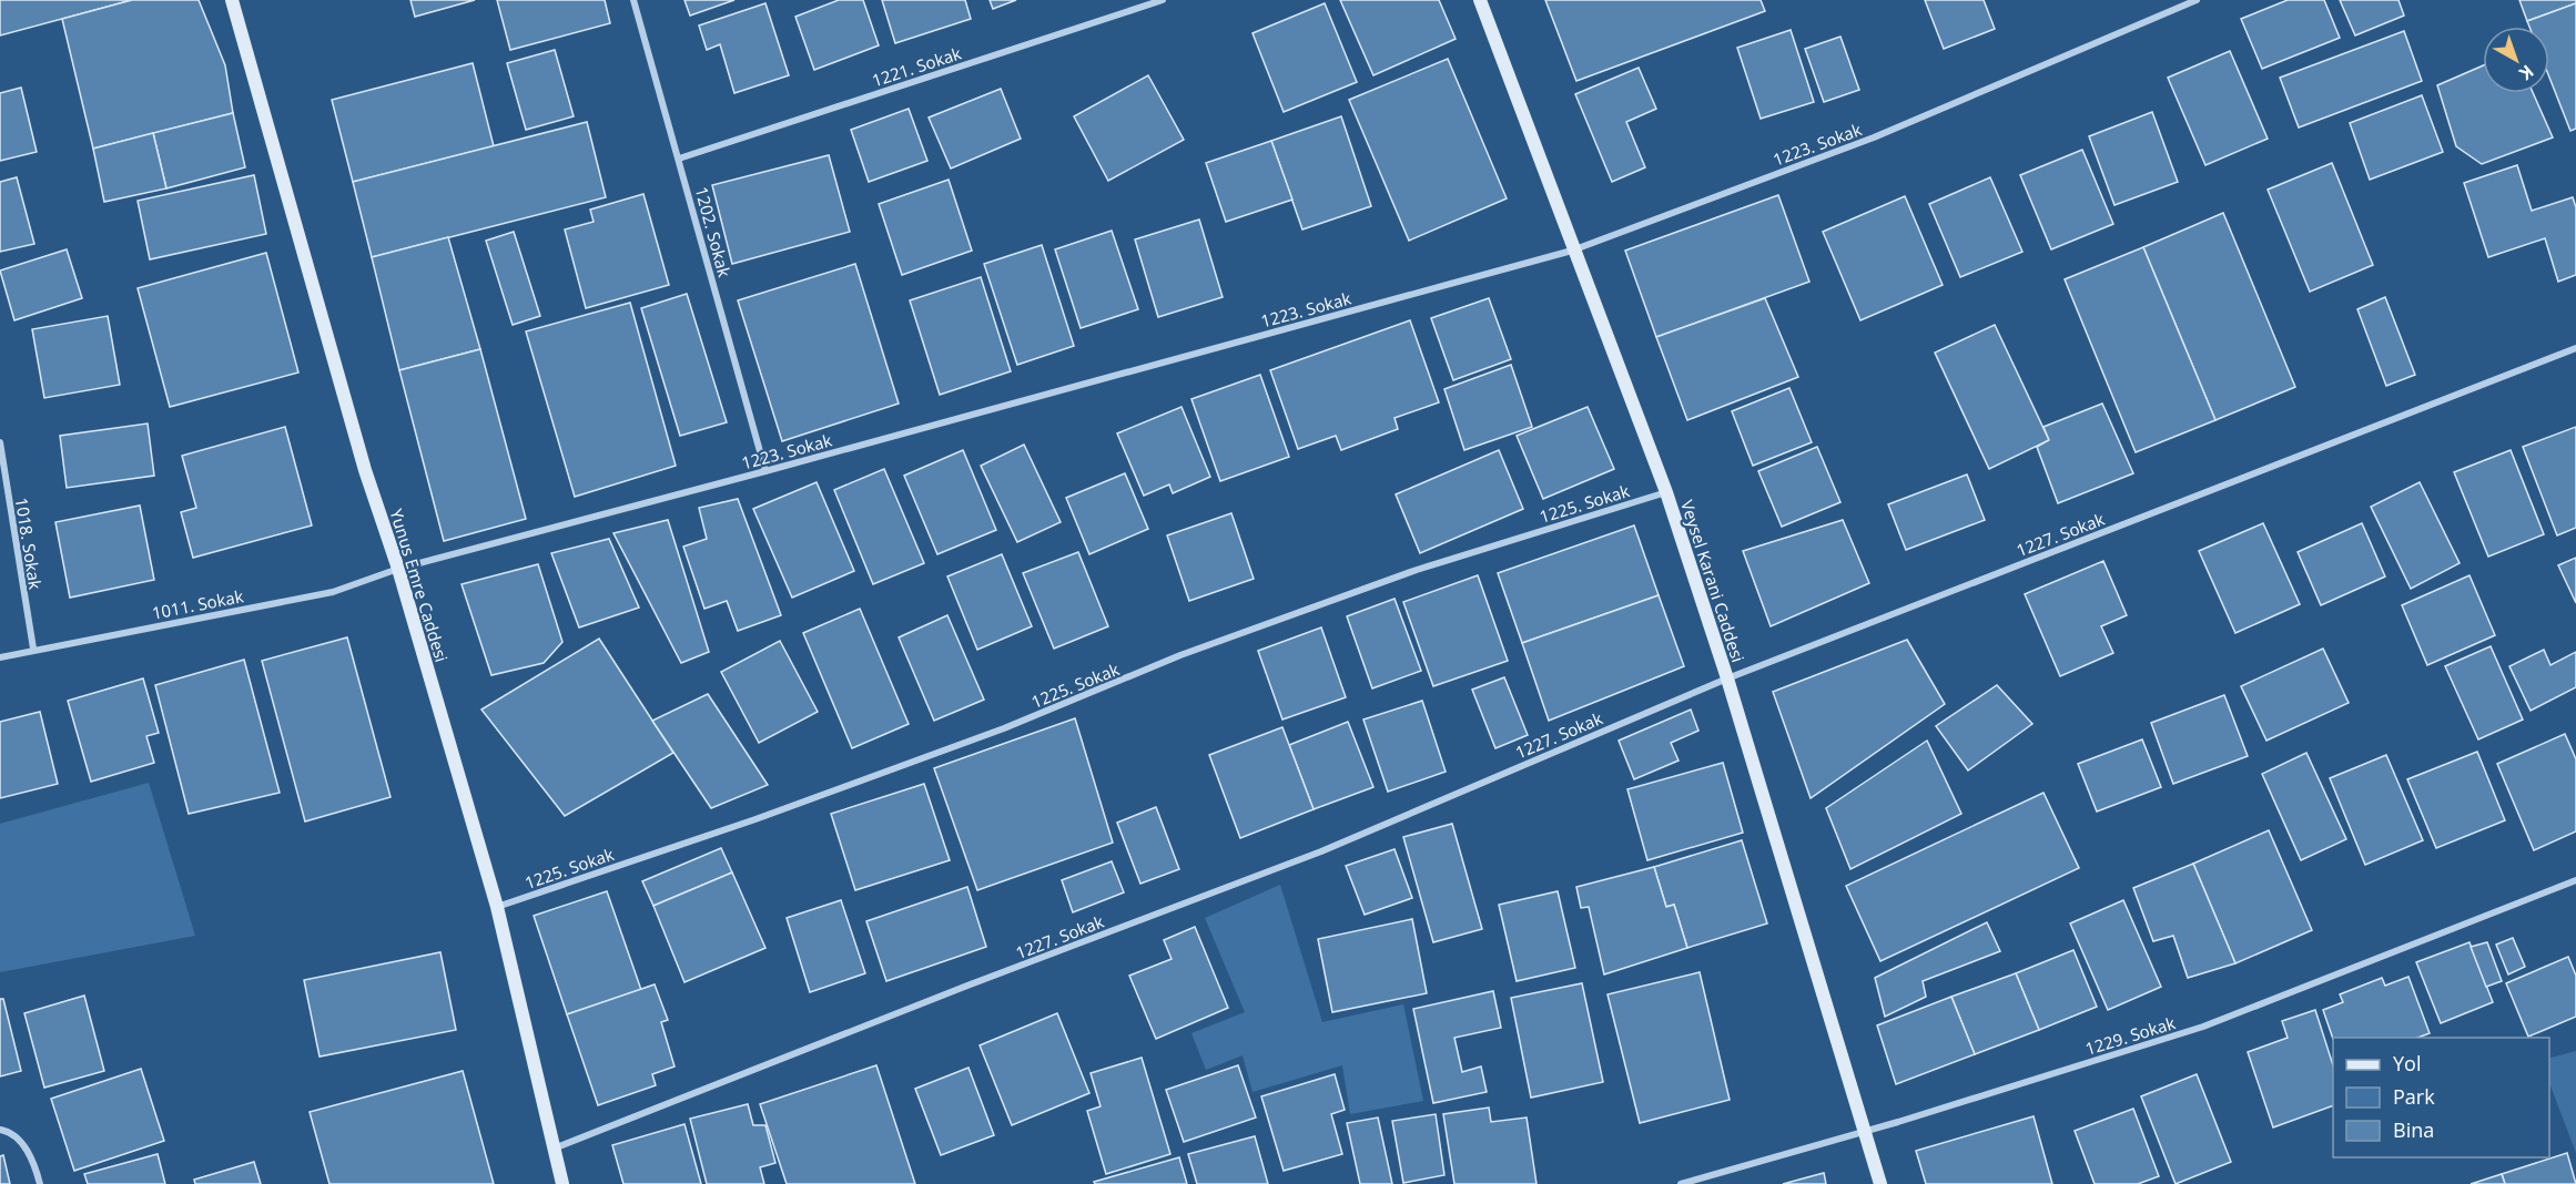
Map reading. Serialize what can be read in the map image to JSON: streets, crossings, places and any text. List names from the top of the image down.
{
  "streets": {
    "street": [
      "1221. Sokak",
      "1223. Sokak",
      "1202. Sokak",
      "1225. Sokak",
      "1227. Sokak",
      "1018. Sokak",
      "Veysel Karani Caddesi",
      "Yunus Emre Caddesi",
      "1011. Sokak",
      "1229. Sokak"
    ]
  },
  "crossings": [
    ["1221. Sokak", "1202. Sokak"],
    ["1223. Sokak", "1202. Sokak"],
    ["1223. Sokak", "Veysel Karani Caddesi"],
    ["1223. Sokak", "Yunus Emre Caddesi"],
    ["1223. Sokak", "1011. Sokak"],
    ["1225. Sokak", "Veysel Karani Caddesi"],
    ["1225. Sokak", "Yunus Emre Caddesi"],
    ["1227. Sokak", "Veysel Karani Caddesi"],
    ["1227. Sokak", "Yunus Emre Caddesi"],
    ["1018. Sokak", "1011. Sokak"],
    ["Veysel Karani Caddesi", "1229. Sokak"],
    ["Yunus Emre Caddesi", "1011. Sokak"]
  ],
  "legend": ["Yol", "Park", "Bina"],
  "north": "bottom right"
}
